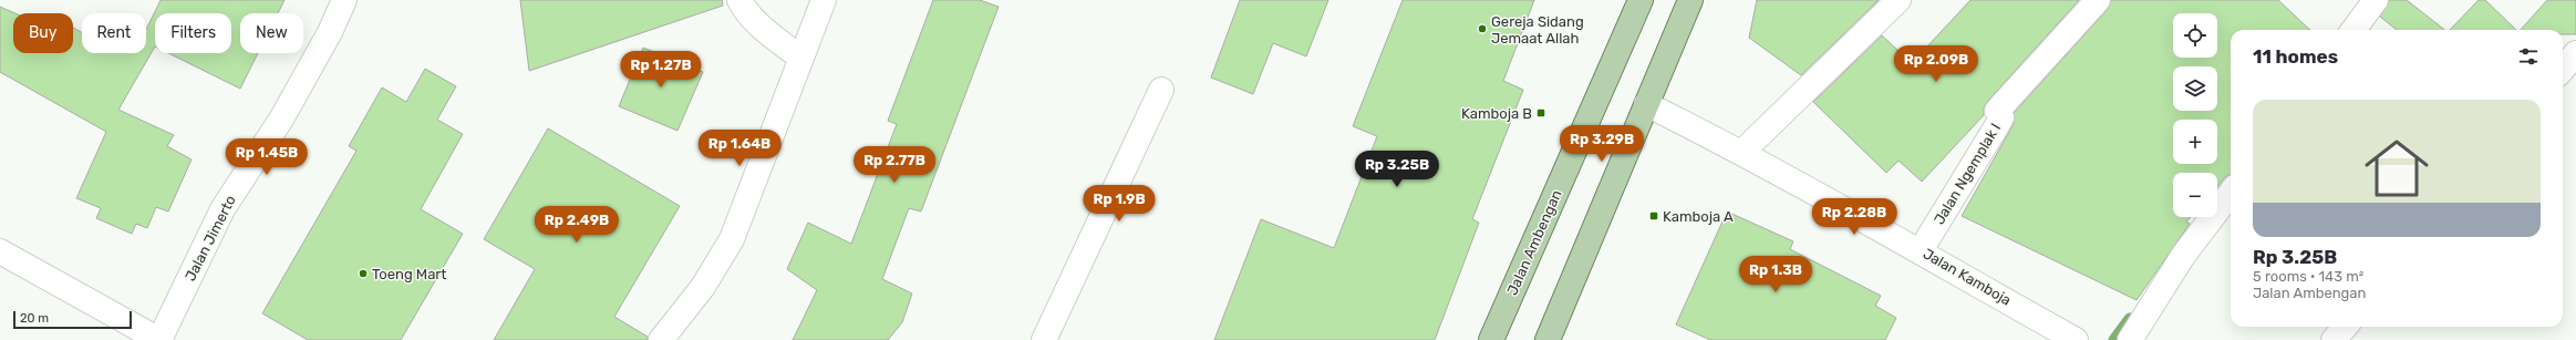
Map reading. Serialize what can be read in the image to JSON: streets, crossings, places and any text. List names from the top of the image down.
{
  "streets": {
    "main road": ["Jalan Ambengan"],
    "street": ["Jalan Ngemplak I", "Jalan Jimerto", "Jalan Kamboja"]
  },
  "crossings": [
    ["Jalan Ngemplak I", "Jalan Kamboja"]
  ],
  "places": {
    "other": ["Gereja Sidang Jemaat Allah", "Toeng Mart"],
    "transit": ["Kamboja B", "Kamboja A"]
  },
  "scale_bar": "20 m",
  "page": {
    "map_buttons": ["+", "−"],
    "chip": [
      "Buy",
      "Rent",
      "Filters",
      "New"
    ],
    "heading": "11 homes",
    "price": [
      "Rp 2.09B",
      "Rp 1.27B",
      "Rp 3.29B",
      "Rp 1.64B",
      "Rp 1.45B",
      "Rp 2.77B",
      "Rp 3.25B",
      "Rp 1.9B",
      "Rp 2.28B",
      "Rp 2.49B",
      "Rp 1.3B"
    ],
    "list": [
      {
        "name": "Rp 3.25B",
        "note": "5 rooms · 143 m² · Jalan Ambengan"
      }
    ],
    "scale": "20 m"
  }
}
